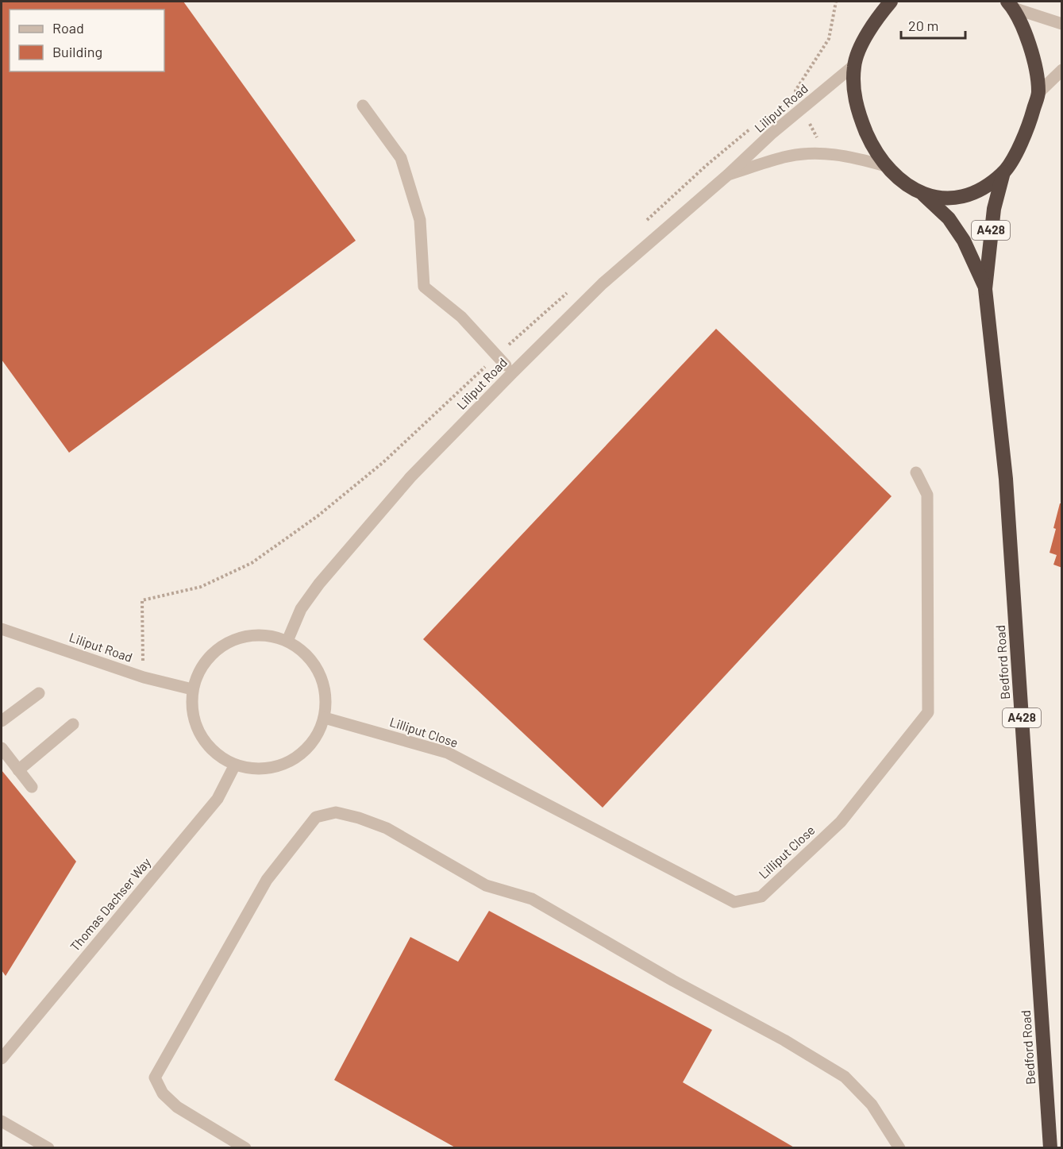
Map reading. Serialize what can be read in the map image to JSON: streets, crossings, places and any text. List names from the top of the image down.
{
  "streets": {
    "highway": ["A428", "Bedford Road"],
    "street": ["Liliput Road", "Lilliput Close", "Thomas Dachser Way"]
  },
  "crossings": [
    ["Liliput Road", "Lilliput Close"],
    ["Liliput Road", "Thomas Dachser Way"],
    ["Lilliput Close", "Thomas Dachser Way"]
  ],
  "legend": ["Road", "Building"],
  "scale_bar": "20 m"
}
